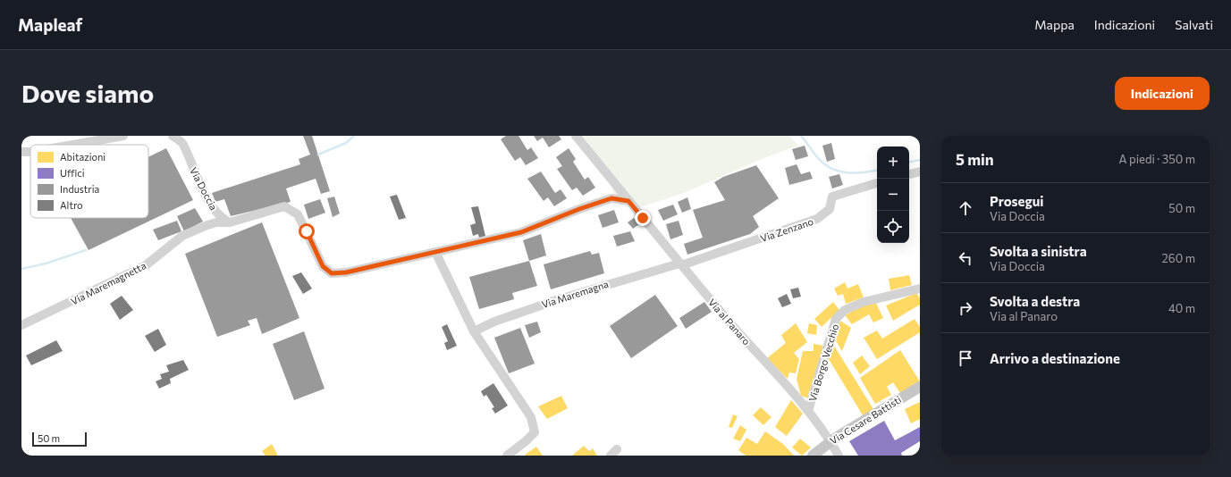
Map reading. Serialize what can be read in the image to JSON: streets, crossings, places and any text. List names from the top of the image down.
{
  "streets": {
    "main road": ["Via Cesare Battisti"],
    "street": [
      "Via Doccia",
      "Via Zenzano",
      "Via Maremagnetta",
      "Via Maremagna",
      "Via al Panaro",
      "Via Borgo Vecchio"
    ]
  },
  "crossings": [
    ["Via Doccia", "Via Maremagnetta"],
    ["Via Zenzano", "Via Maremagna"],
    ["Via Zenzano", "Via al Panaro"],
    ["Via Maremagna", "Via al Panaro"],
    ["Via al Panaro", "Via Borgo Vecchio"],
    ["Via al Panaro", "Via Cesare Battisti"]
  ],
  "legend": [
    "Abitazioni",
    "Uffici",
    "Industria",
    "Altro"
  ],
  "scale_bar": "50 m",
  "page": {
    "header": "Mapleaf",
    "nav": ["Mappa", "Indicazioni", "Salvati"],
    "buttons": "Indicazioni",
    "title": "Dove siamo",
    "heading": ["5 min", "A piedi · 350 m"],
    "map_buttons": ["+", "−"],
    "list": [
      ["Prosegui", "Via Doccia", "50 m"],
      ["Svolta a sinistra", "Via Doccia", "260 m"],
      ["Svolta a destra", "Via al Panaro", "40 m"],
      "Arrivo a destinazione"
    ],
    "scale": "50 m"
  }
}
